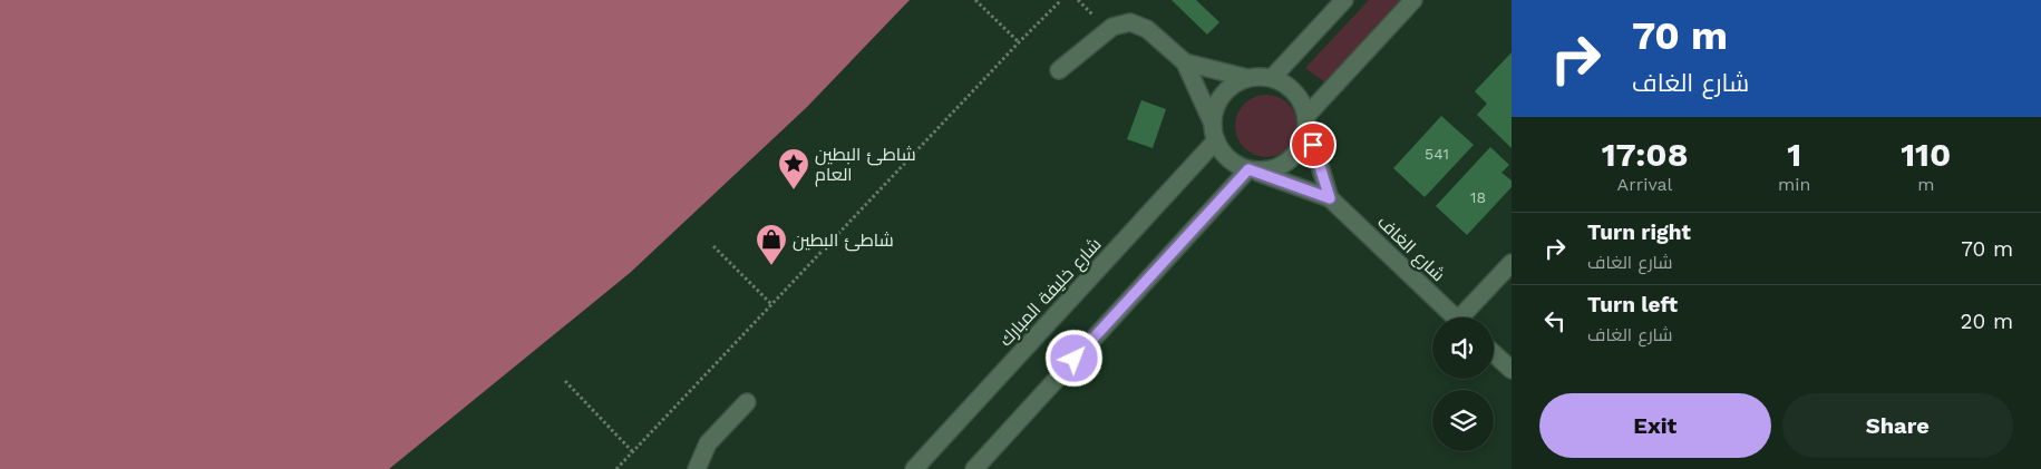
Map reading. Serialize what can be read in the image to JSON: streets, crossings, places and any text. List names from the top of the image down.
{
  "streets": {
    "street": ["شارع الغاف", "شارع خليفة المبارك"]
  },
  "crossings": [
    ["شارع الغاف", "شارع خليفة المبارك"]
  ],
  "places": {
    "place": ["شاطئ البطين العام"],
    "shop": ["شاطئ البطين"]
  },
  "house_numbers": ["541", "18"],
  "page": {
    "turn": ["70 m", "شارع الغاف"],
    "eta": [
      "17:08",
      "Arrival",
      "1",
      "min",
      "110",
      "m"
    ],
    "list": [
      {
        "name": "Turn right",
        "note": "شارع الغاف",
        "value": "70 m"
      },
      {
        "name": "Turn left",
        "note": "شارع الغاف",
        "value": "20 m"
      }
    ],
    "buttons": ["Exit", "Share"]
  }
}
